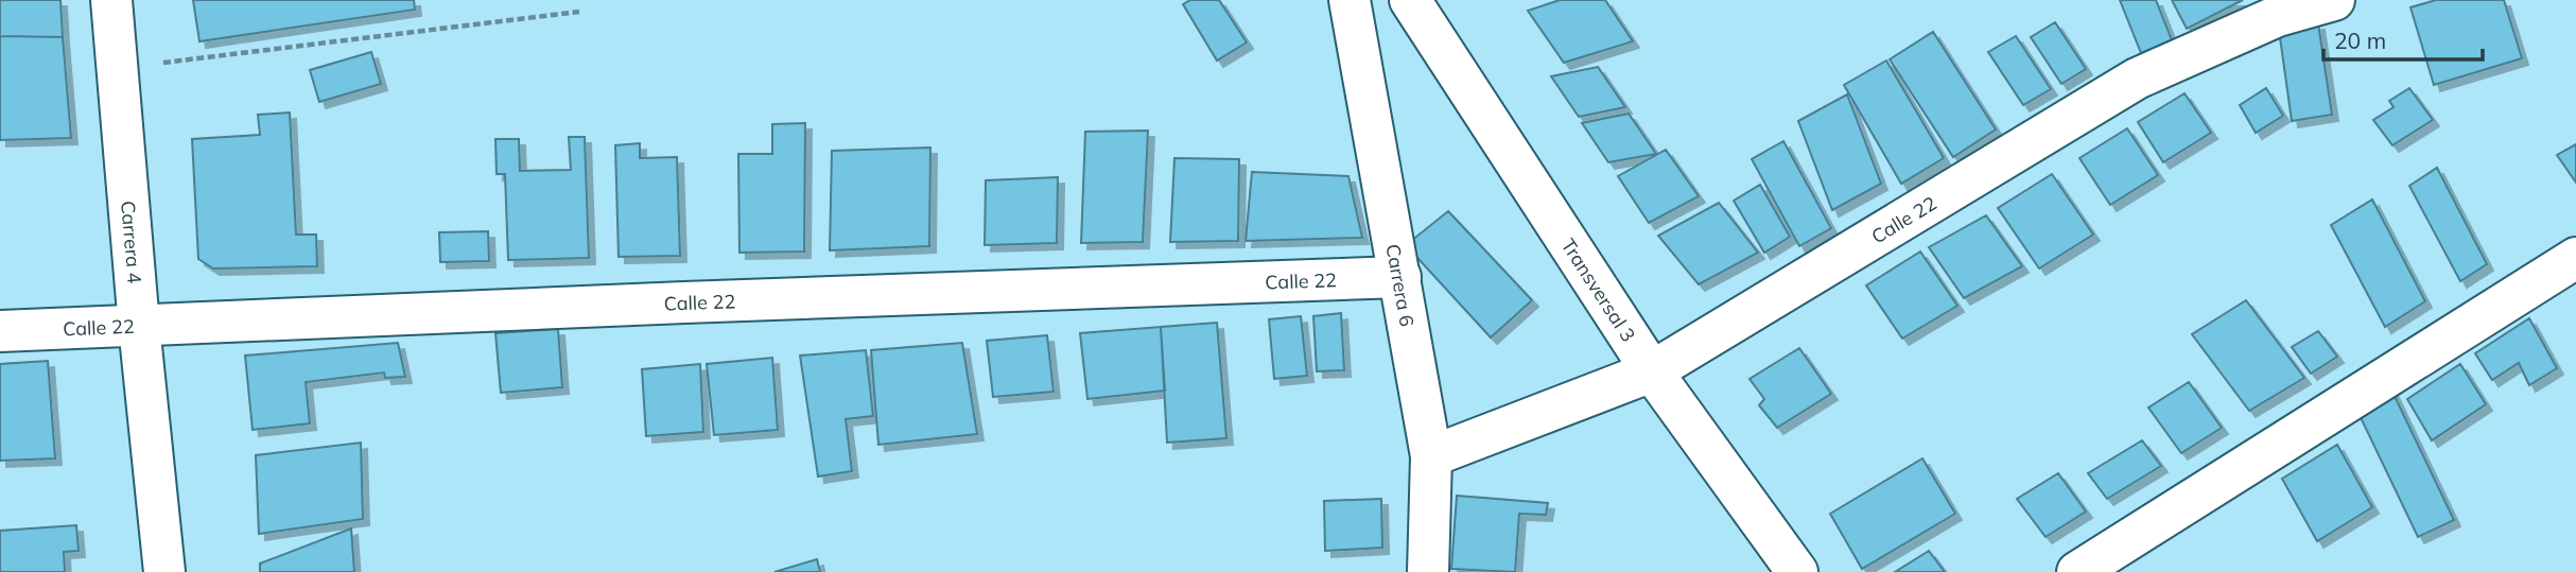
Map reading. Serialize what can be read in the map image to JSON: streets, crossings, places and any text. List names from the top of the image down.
{
  "streets": {
    "street": [
      "Calle 22",
      "Carrera 4",
      "Carrera 6",
      "Transversal 3"
    ]
  },
  "crossings": [
    ["Calle 22", "Carrera 4"],
    ["Calle 22", "Carrera 6"],
    ["Calle 22", "Transversal 3"]
  ],
  "scale_bar": "20 m"
}
